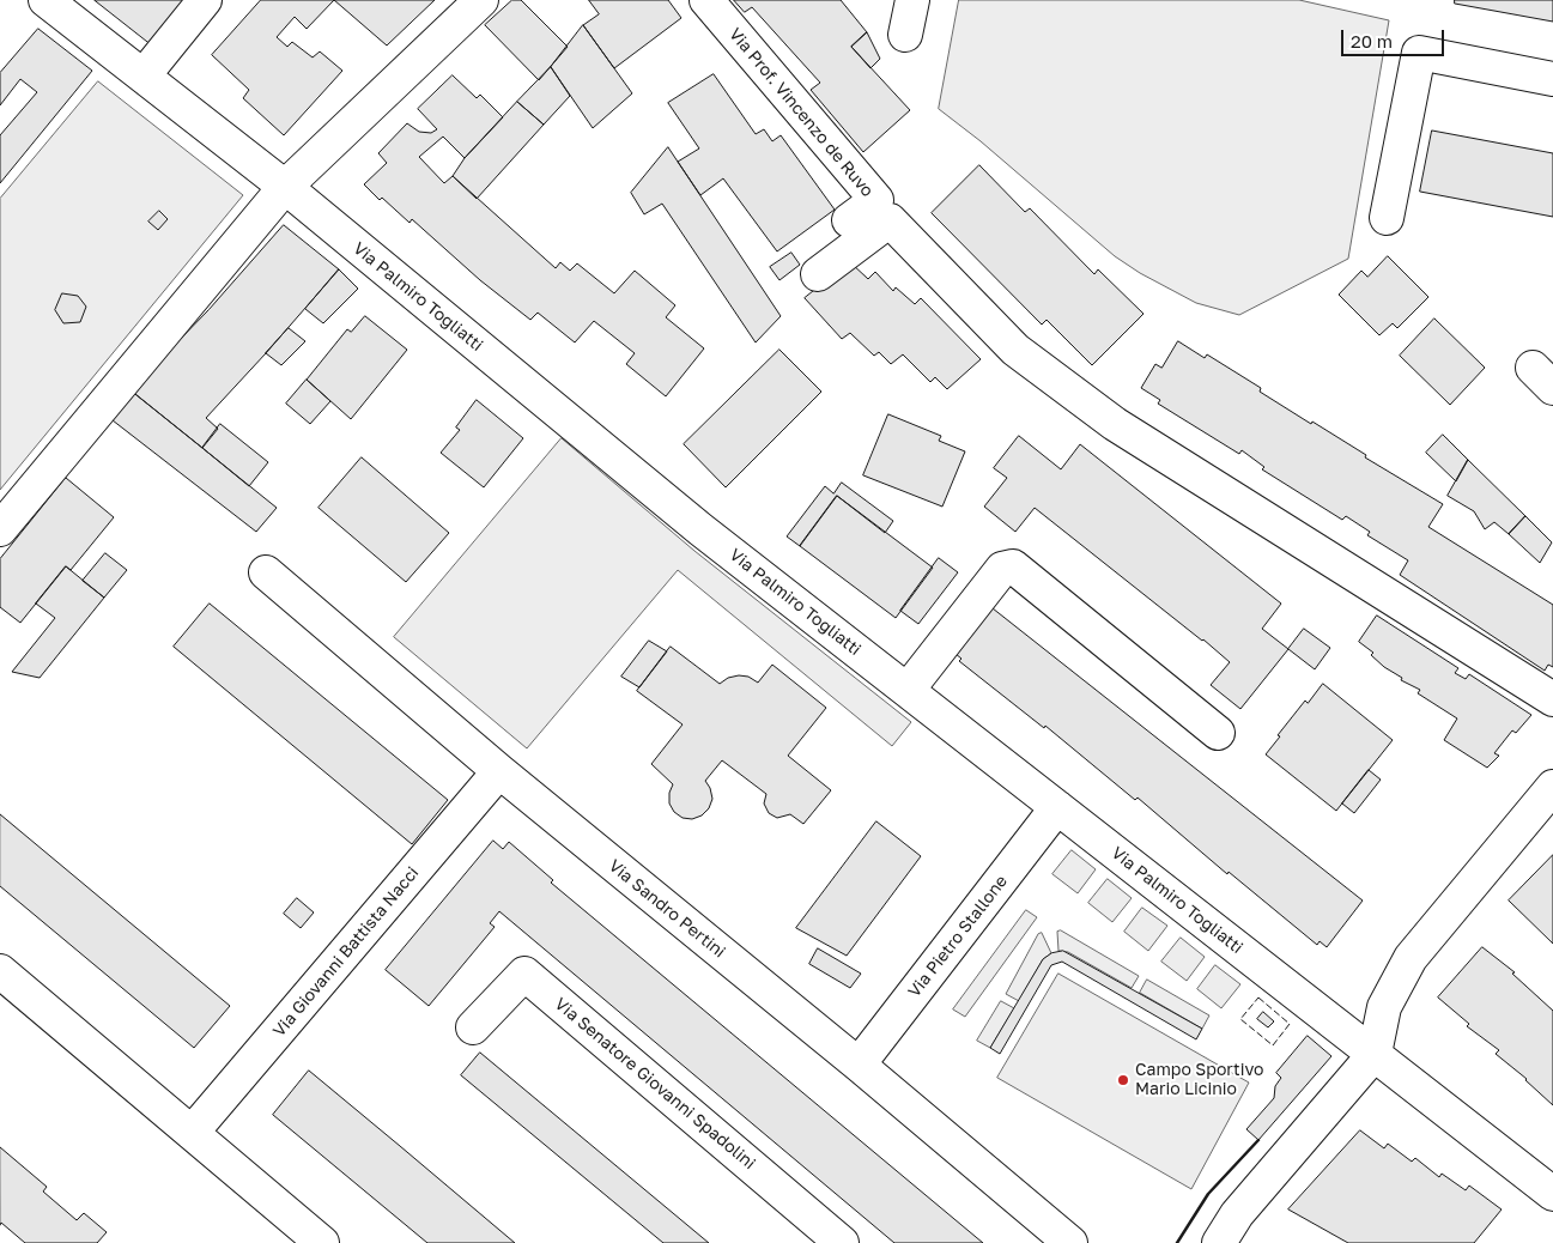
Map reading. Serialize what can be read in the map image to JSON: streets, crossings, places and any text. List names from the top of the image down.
{
  "streets": {
    "street": [
      "Via Prof. Vincenzo de Ruvo",
      "Via Palmiro Togliatti",
      "Via Sandro Pertini",
      "Via Pietro Stallone",
      "Via Giovanni Battista Nacci",
      "Via Senatore Giovanni Spadolini"
    ]
  },
  "crossings": [
    ["Via Palmiro Togliatti", "Via Pietro Stallone"],
    ["Via Sandro Pertini", "Via Pietro Stallone"],
    ["Via Sandro Pertini", "Via Giovanni Battista Nacci"]
  ],
  "places": ["Campo Sportivo Mario Licinio"],
  "scale_bar": "20 m"
}
